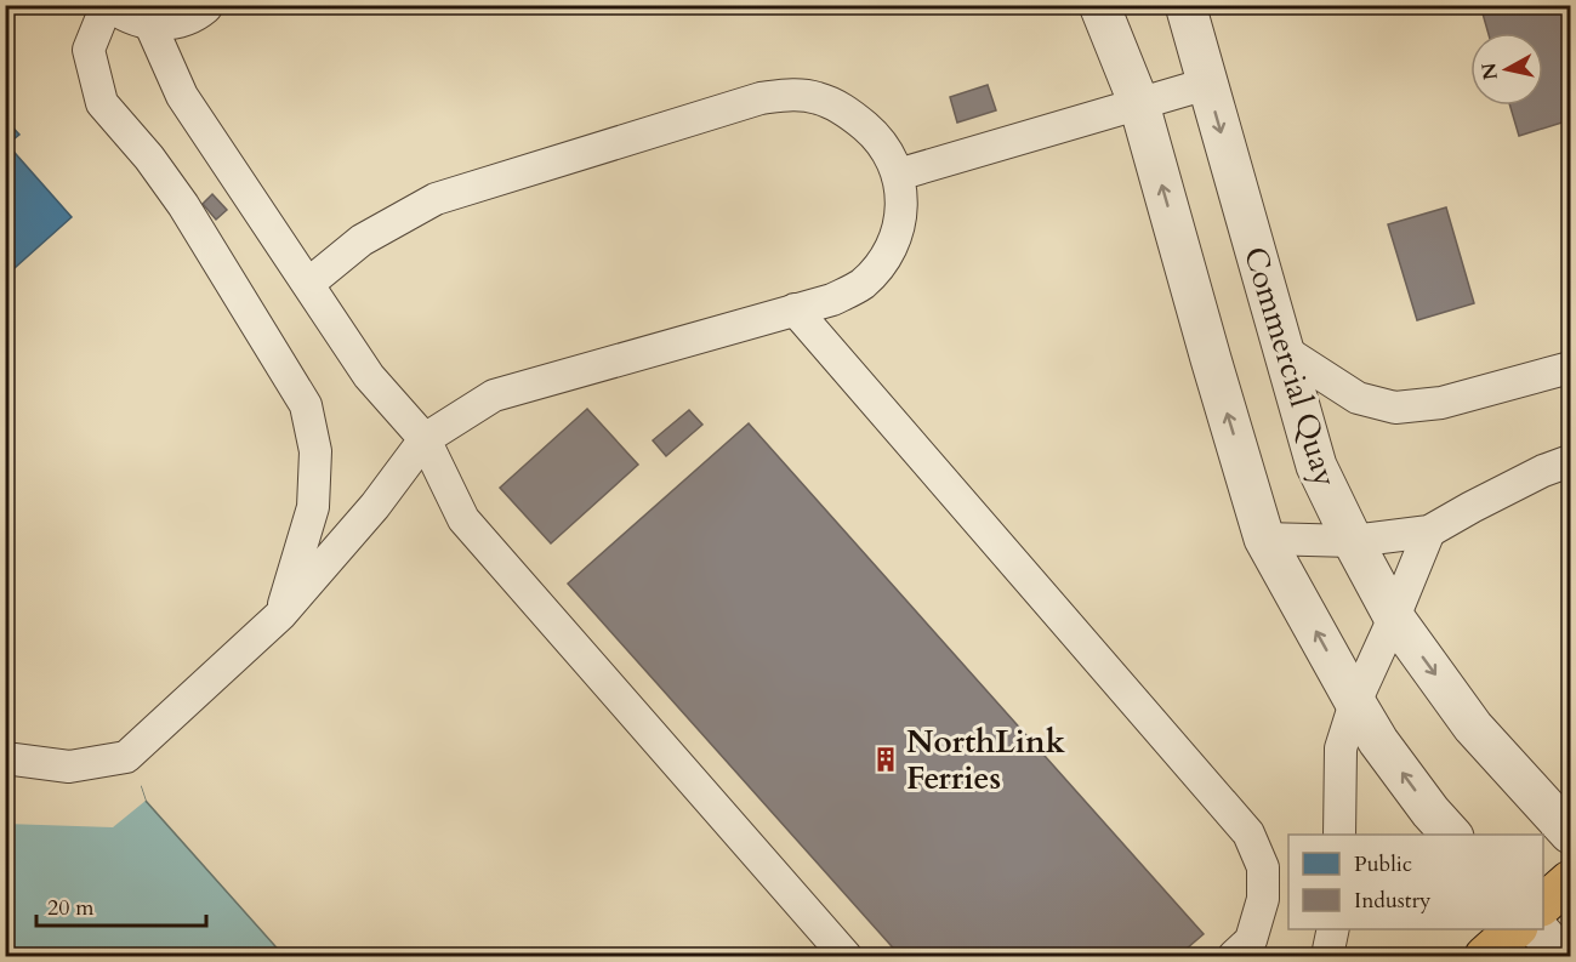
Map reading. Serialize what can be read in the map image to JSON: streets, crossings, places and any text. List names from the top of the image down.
{
  "streets": {
    "street": ["Commercial Quay"]
  },
  "places": {
    "building": ["NorthLink Ferries"]
  },
  "legend": ["Public", "Industry"],
  "scale_bar": "20 m",
  "north": "left"
}
